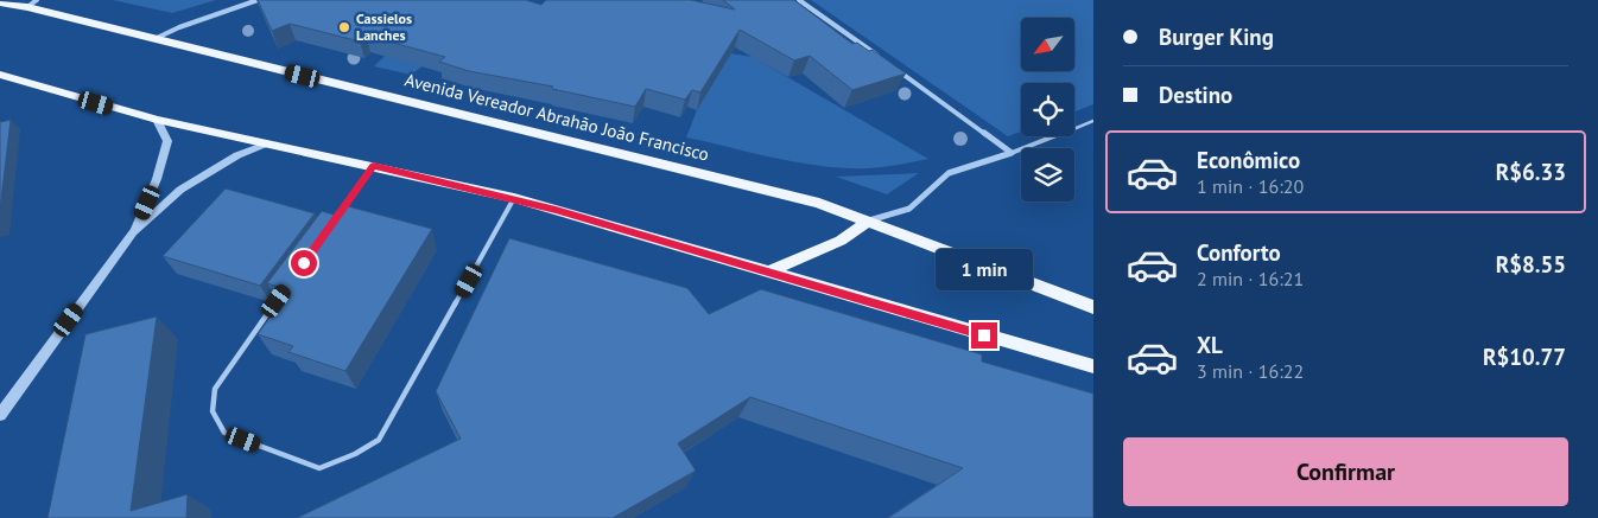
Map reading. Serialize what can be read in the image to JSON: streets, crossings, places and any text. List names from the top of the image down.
{
  "streets": {
    "main road": ["Avenida Vereador Abrahão João Francisco"]
  },
  "places": ["Cassielos Lanches"],
  "north": "bottom left",
  "page": {
    "banner": ["Burger King", "Destino"],
    "list": [
      {
        "name": "Econômico",
        "note": "1 min · 16:20",
        "value": "R$6.33"
      },
      {
        "name": "Conforto",
        "note": "2 min · 16:21",
        "value": "R$8.55"
      },
      {
        "name": "XL",
        "note": "3 min · 16:22",
        "value": "R$10.77"
      }
    ],
    "bubble": "1 min",
    "buttons": "Confirmar"
  }
}
